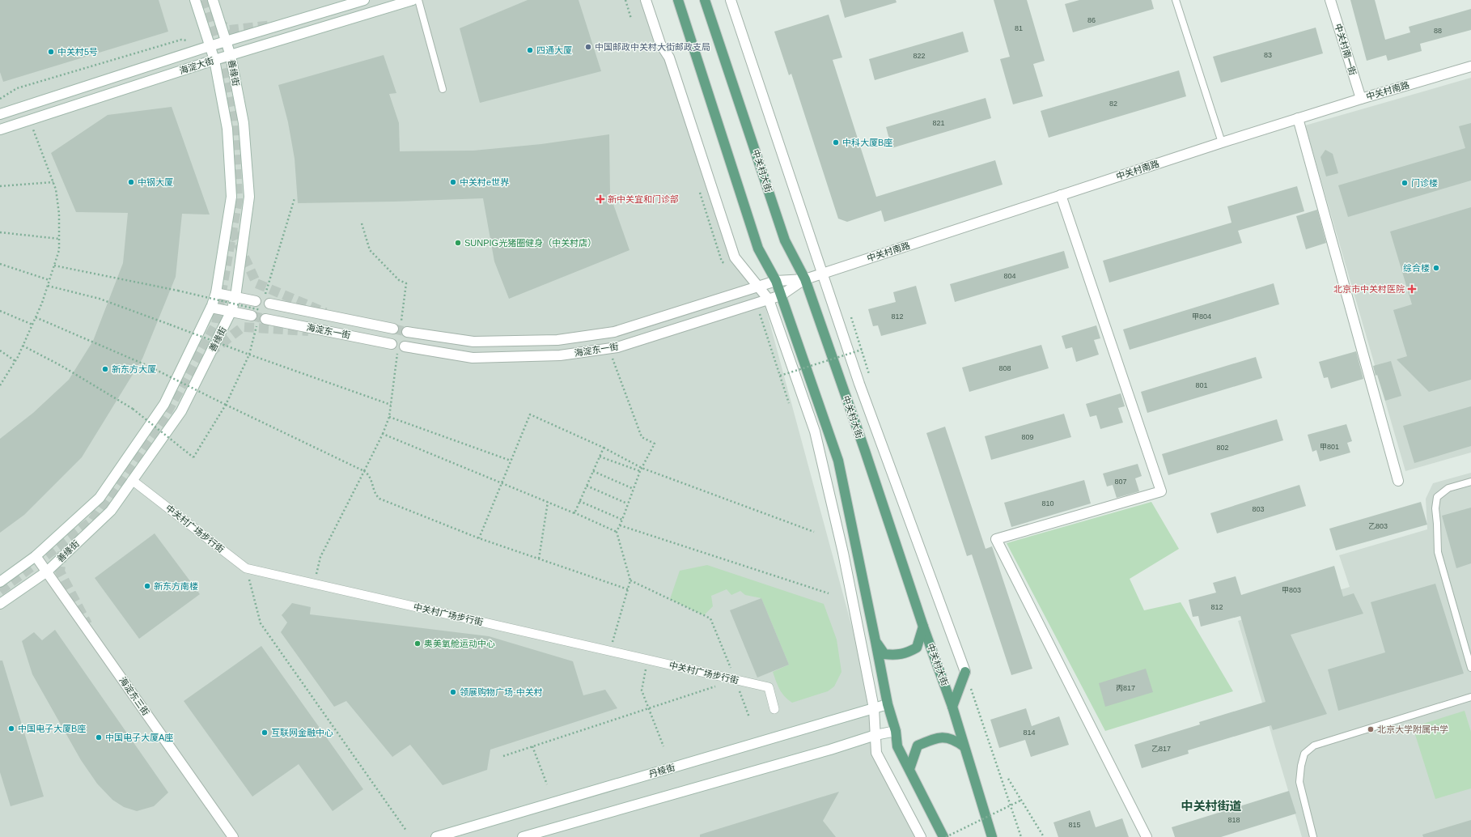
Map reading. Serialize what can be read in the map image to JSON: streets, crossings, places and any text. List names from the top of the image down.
{
  "streets": {
    "main road": ["中关村大街"],
    "street": [
      "中关村南一街",
      "海淀大街",
      "善缘街",
      "中关村南路",
      "海淀东一街",
      "中关村广场步行街",
      "海淀东三街",
      "丹棱街"
    ]
  },
  "crossings": [
    ["中关村南一街", "中关村南路"],
    ["海淀大街", "善缘街"],
    ["善缘街", "海淀东一街"],
    ["善缘街", "中关村广场步行街"],
    ["善缘街", "海淀东三街"],
    ["中关村南路", "中关村大街"],
    ["中关村南路", "海淀东一街"],
    ["中关村大街", "海淀东一街"]
  ],
  "districts": ["中关村街道"],
  "places": {
    "other": [
      "中国邮政中关村大街邮政支局",
      "四通大厦",
      "中关村5号",
      "中科大厦B座",
      "中钢大厦",
      "中关村e世界",
      "门诊楼",
      "SUNPIG光猪圈健身（中关村店）",
      "综合楼",
      "新东方大厦",
      "新东方南楼",
      "奥美氧舱运动中心",
      "领展购物广场·中关村",
      "中国电子大厦B座",
      "北京大学附属中学",
      "互联网金融中心",
      "中国电子大厦A座"
    ],
    "health": ["新中关宜和门诊部", "北京市中关村医院"]
  },
  "house_numbers": [
    "86",
    "81",
    "88",
    "83",
    "822",
    "82",
    "821",
    "804",
    "812",
    "甲804",
    "808",
    "801",
    "809",
    "甲801",
    "802",
    "807",
    "810",
    "803",
    "乙803",
    "甲803",
    "812",
    "丙817",
    "814",
    "乙817",
    "818",
    "815"
  ]
}
